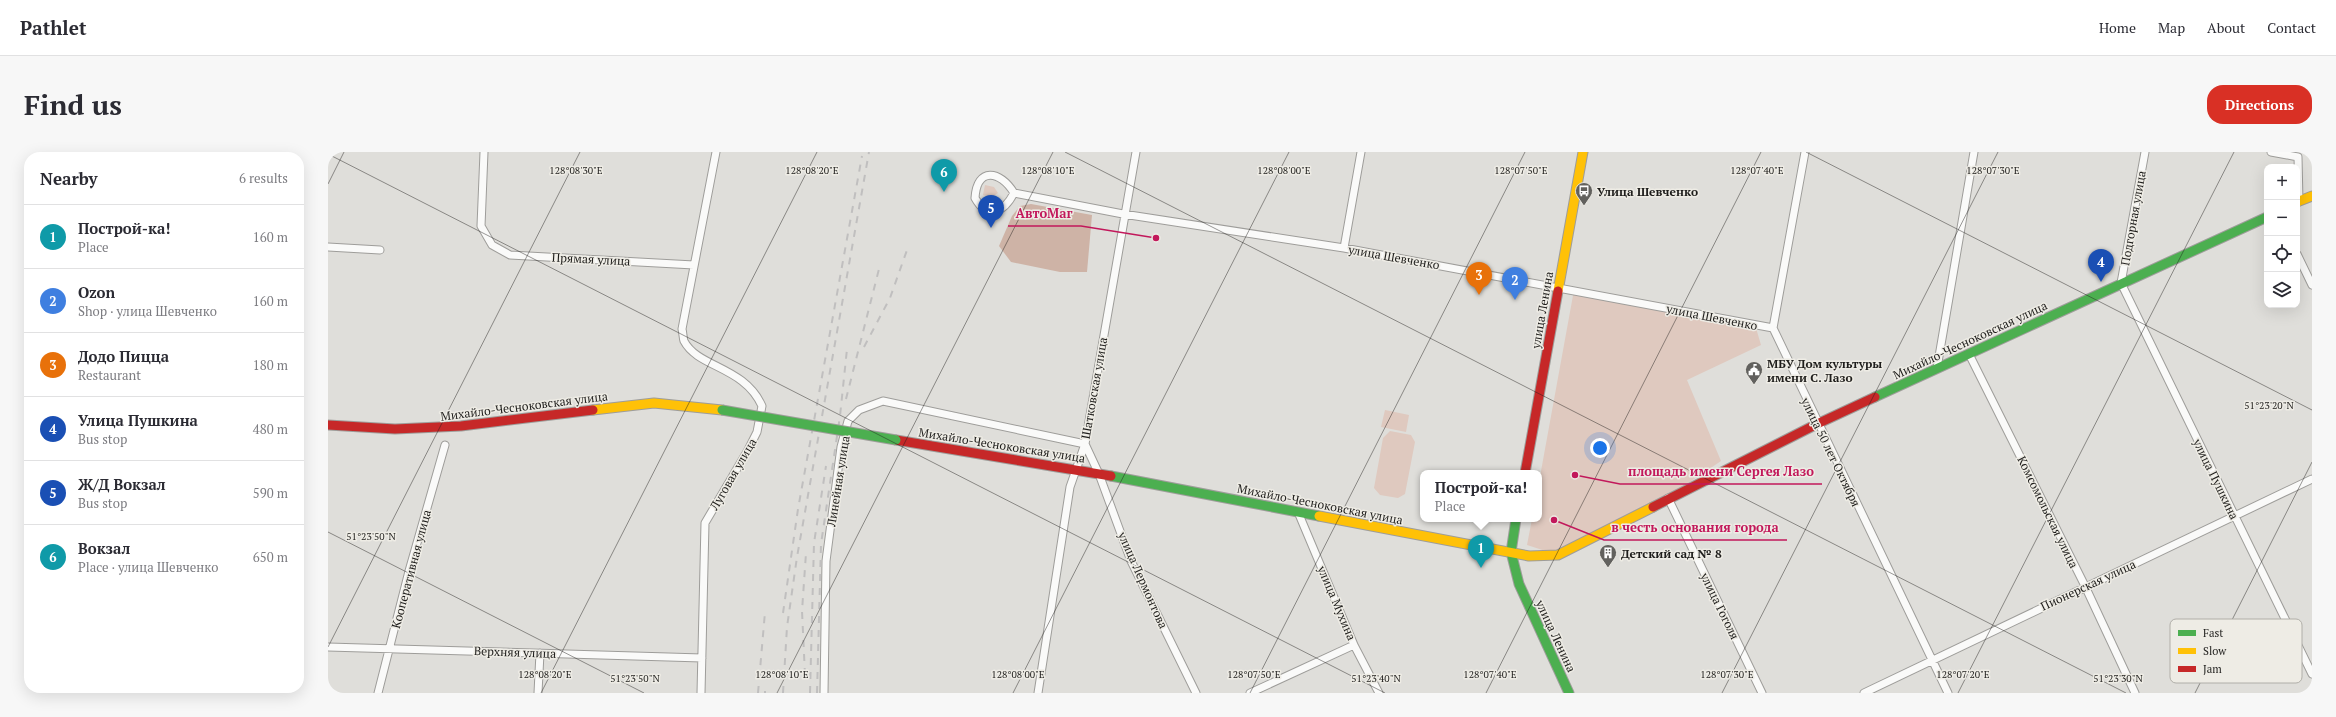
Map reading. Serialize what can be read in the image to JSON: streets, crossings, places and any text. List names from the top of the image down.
{
  "streets": {
    "main road": ["улица Ленина", "Михайло-Чесноковская улица"],
    "street": [
      "Подгорная улица",
      "улица Шевченко",
      "Прямая улица",
      "Шатковская улица",
      "улица 50 лет Октября",
      "Луговая улица",
      "улица Пушкина",
      "Линейная улица",
      "Комсомольская улица",
      "Кооперативная улица",
      "улица Лермонтова",
      "Пионерская улица",
      "улица Мухина",
      "улица Гоголя",
      "Верхняя улица"
    ]
  },
  "crossings": [
    ["Подгорная улица", "Михайло-Чесноковская улица"],
    ["Подгорная улица", "улица Пушкина"],
    ["улица Шевченко", "улица Ленина"],
    ["улица Шевченко", "Шатковская улица"],
    ["улица Шевченко", "улица 50 лет Октября"],
    ["Прямая улица", "Луговая улица"],
    ["улица Ленина", "Михайло-Чесноковская улица"],
    ["Михайло-Чесноковская улица", "Шатковская улица"],
    ["Михайло-Чесноковская улица", "улица 50 лет Октября"],
    ["Михайло-Чесноковская улица", "улица Пушкина"],
    ["Михайло-Чесноковская улица", "Комсомольская улица"],
    ["Михайло-Чесноковская улица", "улица Лермонтова"],
    ["Михайло-Чесноковская улица", "улица Мухина"],
    ["Михайло-Чесноковская улица", "улица Гоголя"],
    ["Шатковская улица", "Линейная улица"],
    ["Шатковская улица", "улица Лермонтова"],
    ["улица 50 лет Октября", "Пионерская улица"],
    ["Луговая улица", "Верхняя улица"],
    ["улица Пушкина", "Пионерская улица"],
    ["Линейная улица", "улица Лермонтова"],
    ["Комсомольская улица", "Пионерская улица"],
    ["Кооперативная улица", "Верхняя улица"]
  ],
  "places": {
    "bus stop": ["Улица Шевченко"],
    "other": ["АвтоМаг", "площадь имени Сергея Лазо", "в честь основания города"],
    "public building": ["МБУ Дом культуры имени С. Лазо"],
    "building": ["Детский сад № 8"]
  },
  "legend": ["Fast", "Slow", "Jam"],
  "page": {
    "header": "Pathlet",
    "nav": [
      "Home",
      "Map",
      "About",
      "Contact"
    ],
    "buttons": "Directions",
    "title": "Find us",
    "heading": ["Nearby", "6 results"],
    "pins": [
      "6",
      "5",
      "4",
      "3",
      "2",
      "1"
    ],
    "map_buttons": ["+", "−"],
    "list": [
      {
        "mark": "1",
        "name": "Построй-ка!",
        "note": "Place",
        "value": "160 m"
      },
      {
        "mark": "2",
        "name": "Ozon",
        "note": "Shop · улица Шевченко",
        "value": "160 m"
      },
      {
        "mark": "3",
        "name": "Додо Пицца",
        "note": "Restaurant",
        "value": "180 m"
      },
      {
        "mark": "4",
        "name": "Улица Пушкина",
        "note": "Bus stop",
        "value": "480 m"
      },
      {
        "mark": "5",
        "name": "Ж/Д Вокзал",
        "note": "Bus stop",
        "value": "590 m"
      },
      {
        "mark": "6",
        "name": "Вокзал",
        "note": "Place · улица Шевченко",
        "value": "650 m"
      }
    ],
    "popup": ["Построй-ка!", "Place"]
  },
  "coordinates": [
    "128°08'30\"E",
    "128°08'20\"E",
    "128°08'10\"E",
    "128°08'00\"E",
    "128°07'50\"E",
    "128°07'40\"E",
    "128°07'30\"E",
    "51°23'20\"N",
    "51°23'50\"N",
    "128°07'20\"E",
    "51°23'40\"N",
    "51°23'30\"N"
  ]
}
